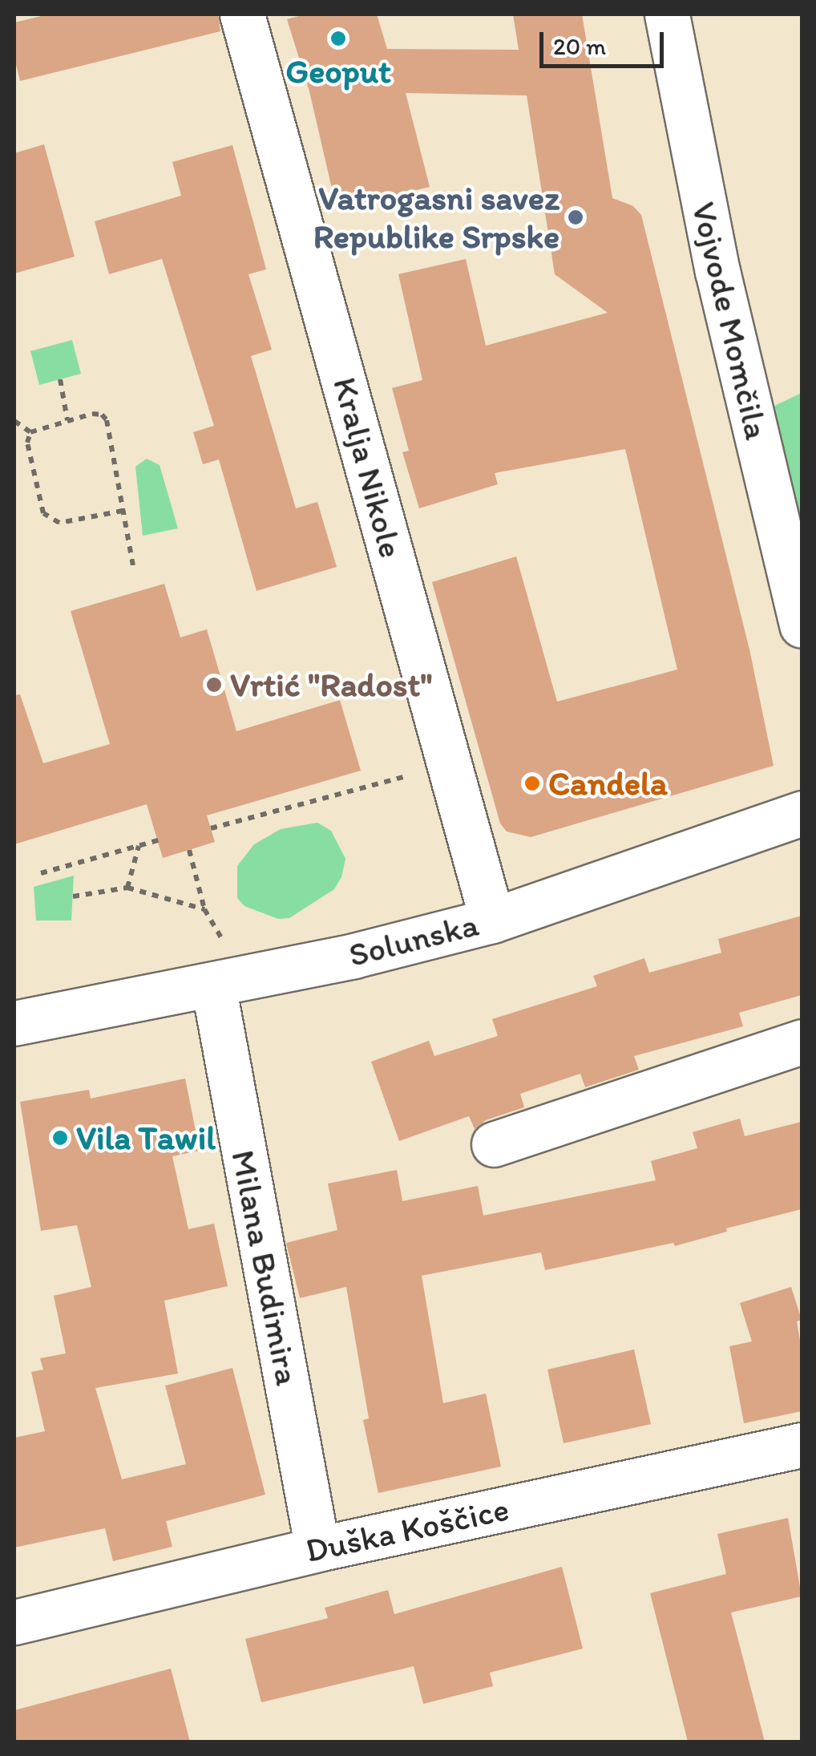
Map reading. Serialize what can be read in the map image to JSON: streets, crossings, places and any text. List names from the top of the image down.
{
  "streets": {
    "street": [
      "Vojvode Momčila",
      "Kralja Nikole",
      "Solunska",
      "Milana Budimira",
      "Duška Koščice"
    ]
  },
  "crossings": [
    ["Kralja Nikole", "Solunska"],
    ["Solunska", "Milana Budimira"],
    ["Milana Budimira", "Duška Koščice"]
  ],
  "places": [
    "Geoput",
    "Vatrogasni savez Republike Srpske",
    "Vrtić \"Radost\"",
    "Candela",
    "Vila Tawil"
  ],
  "scale_bar": "20 m"
}
